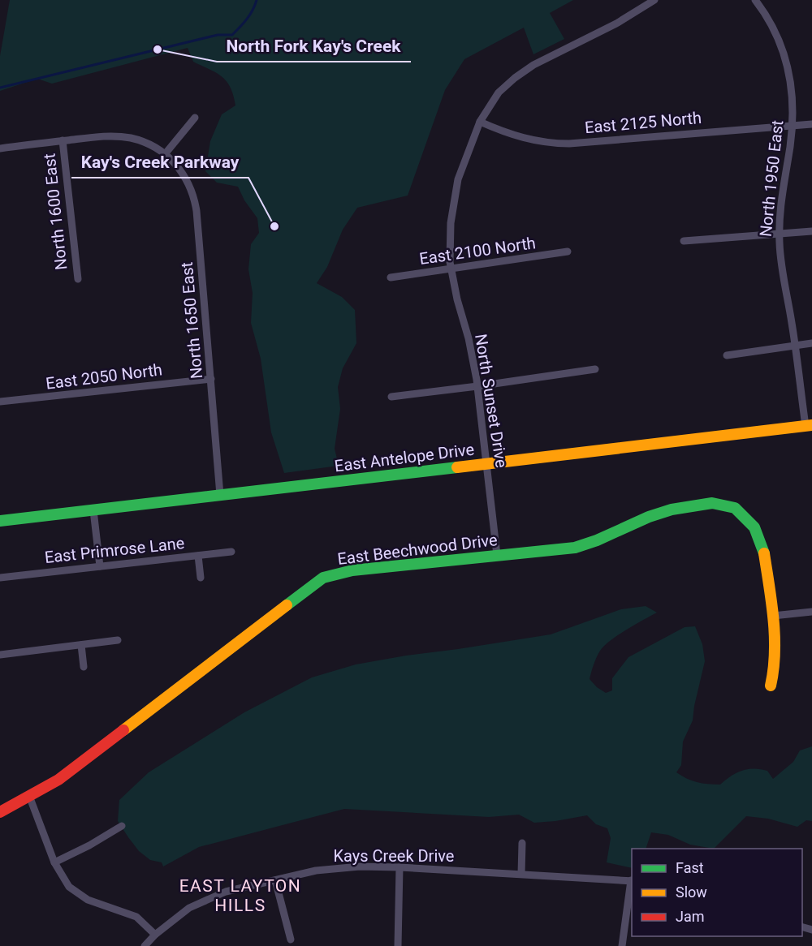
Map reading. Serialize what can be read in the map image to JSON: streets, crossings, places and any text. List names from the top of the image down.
{
  "streets": {
    "street": [
      "East 2125 North",
      "North 1950 East",
      "North 1600 East",
      "East 2100 North",
      "North 1650 East",
      "East 2050 North",
      "North Sunset Drive",
      "East Antelope Drive",
      "East Beechwood Drive",
      "East Primrose Lane",
      "Kays Creek Drive"
    ]
  },
  "crossings": [
    ["East 2125 North", "North 1950 East"],
    ["East 2125 North", "North Sunset Drive"],
    ["North 1950 East", "East Antelope Drive"],
    ["North 1600 East", "North 1650 East"],
    ["East 2100 North", "North Sunset Drive"],
    ["North 1650 East", "East 2050 North"],
    ["North 1650 East", "East Antelope Drive"],
    ["North Sunset Drive", "East Antelope Drive"],
    ["North Sunset Drive", "East Beechwood Drive"]
  ],
  "districts": ["EAST LAYTON HILLS"],
  "places": ["North Fork Kay's Creek", "Kay's Creek Parkway"],
  "legend": ["Fast", "Slow", "Jam"]
}
